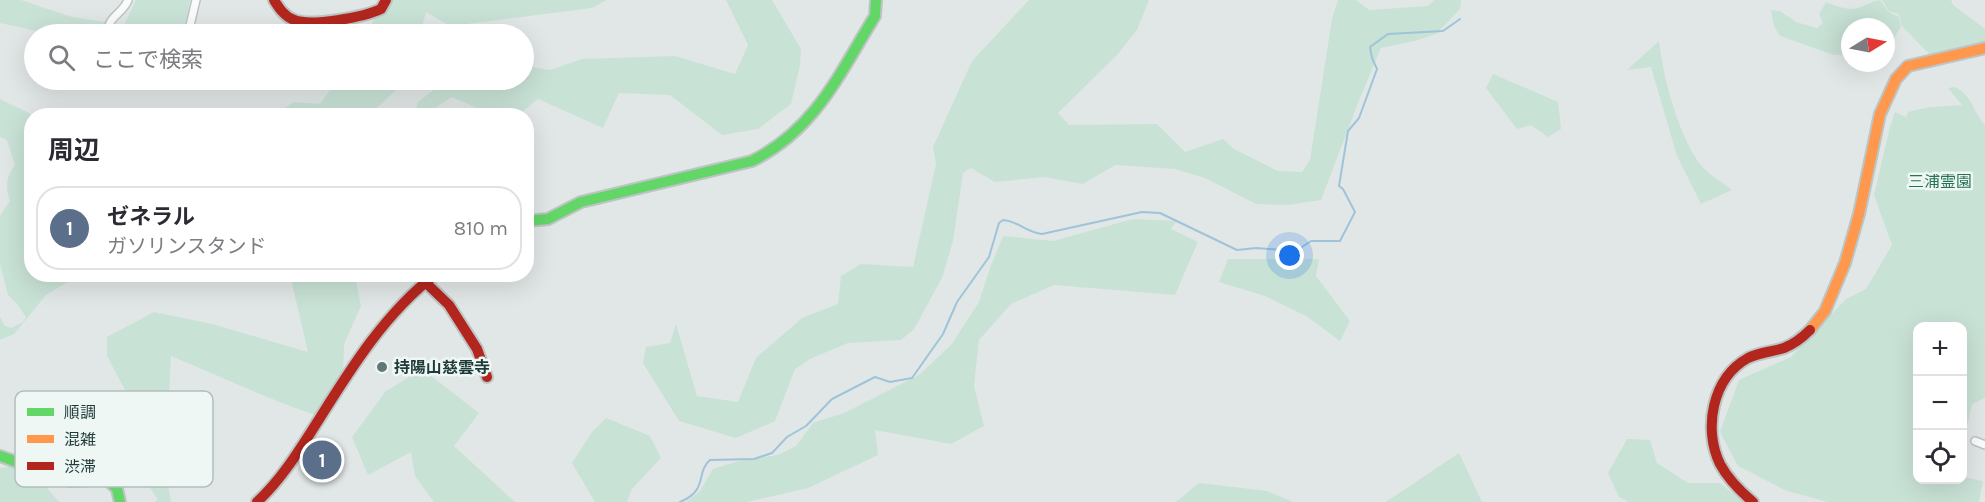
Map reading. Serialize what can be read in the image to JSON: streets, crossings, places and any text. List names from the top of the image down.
{
  "parks": ["三浦霊園"],
  "places": ["持陽山慈雲寺"],
  "legend": ["順調", "混雑", "渋滞"],
  "north": "right",
  "page": {
    "search": "ここで検索",
    "heading": "周辺",
    "list": [
      {
        "mark": "1",
        "name": "ゼネラル",
        "note": "ガソリンスタンド",
        "value": "810 m"
      }
    ],
    "map_buttons": ["+", "−"],
    "pins": "1"
  }
}
